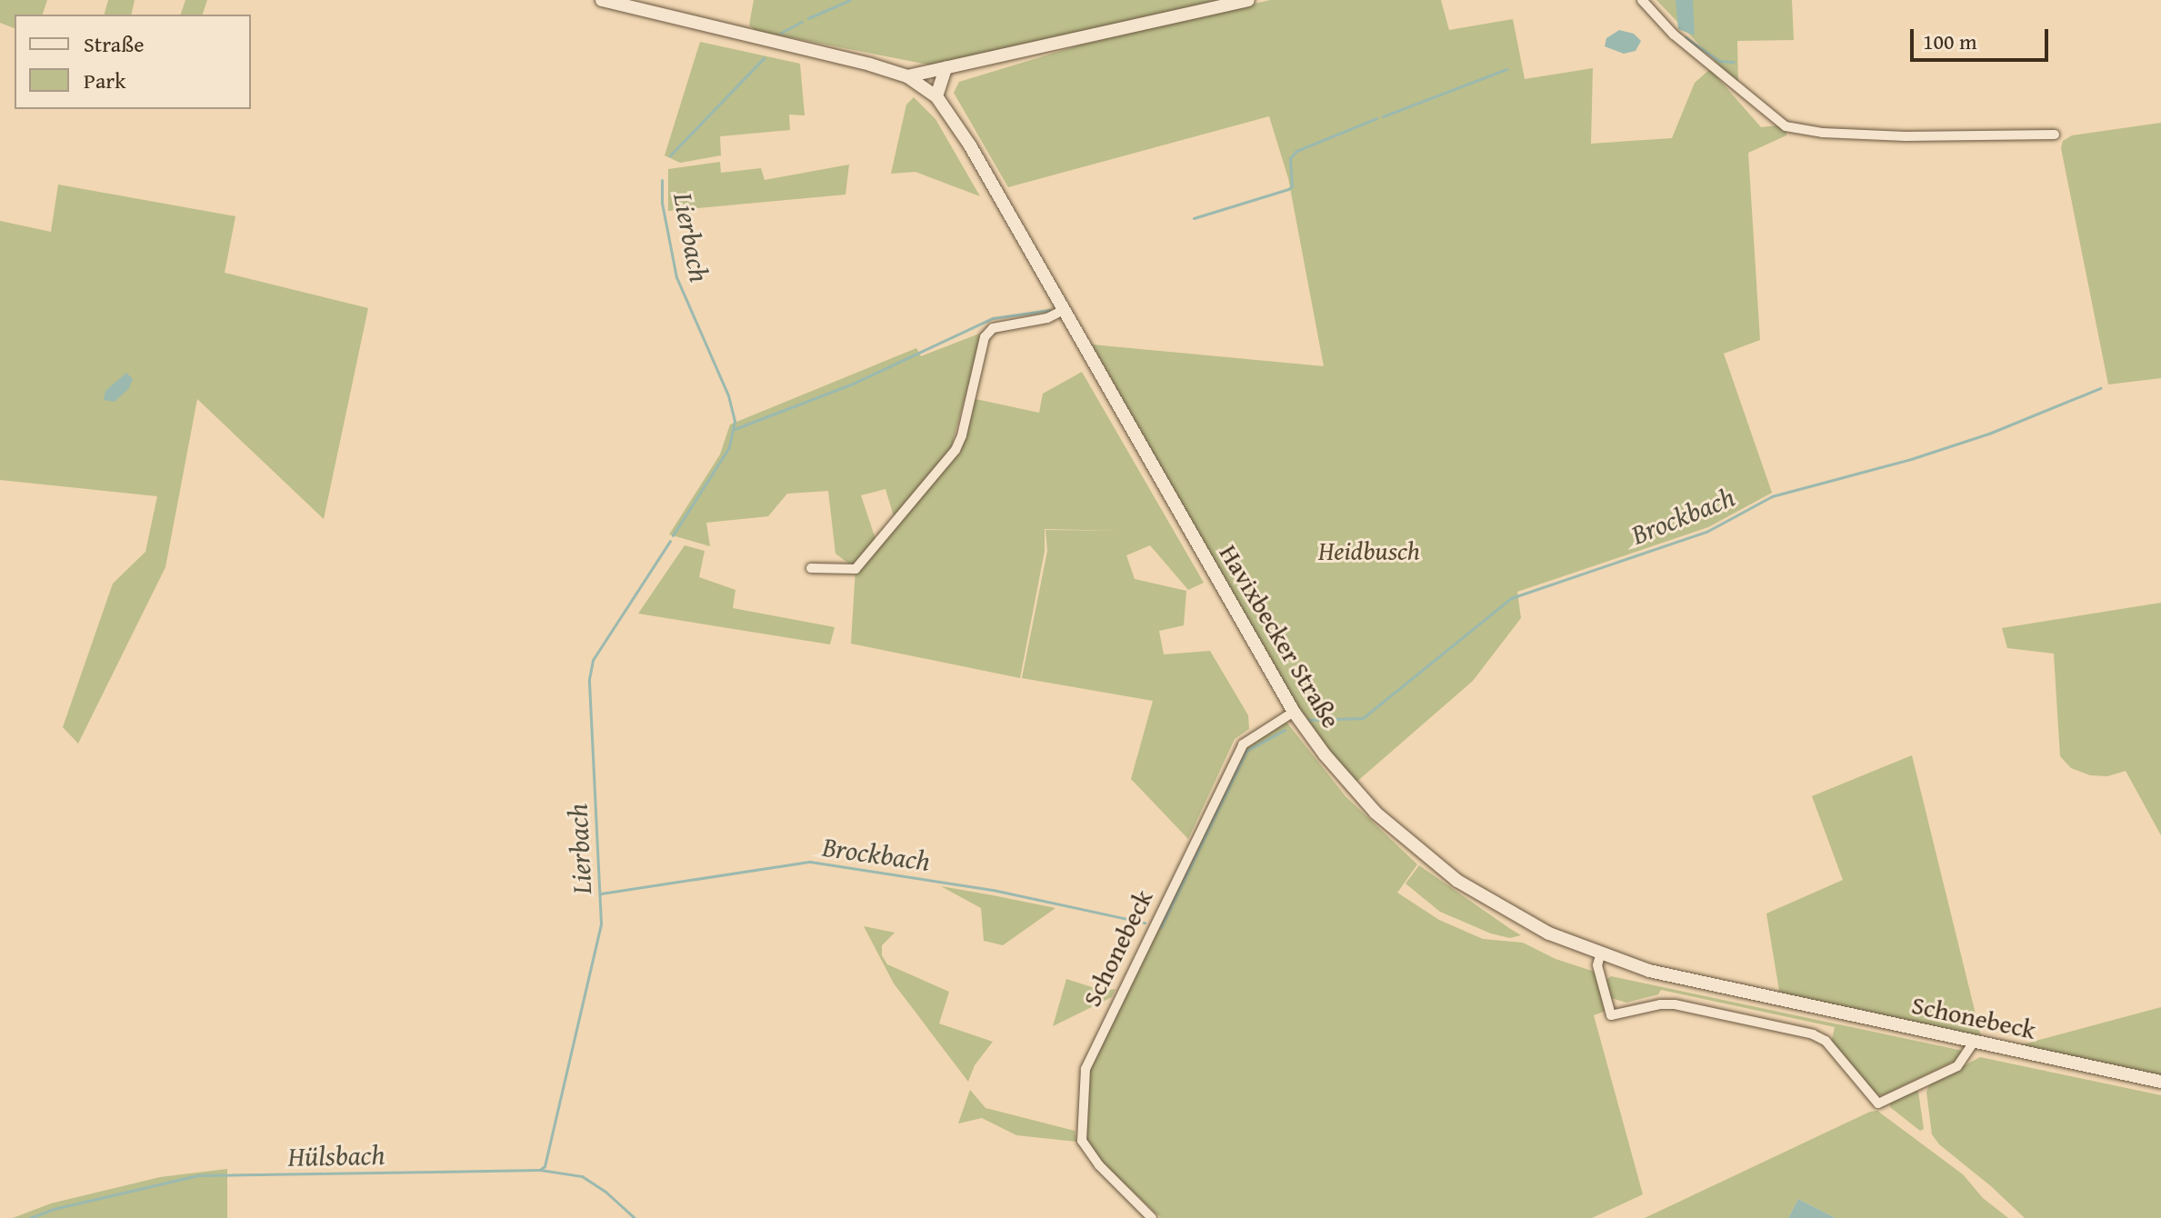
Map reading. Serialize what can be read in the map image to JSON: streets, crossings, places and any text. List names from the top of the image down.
{
  "streets": {
    "main road": ["Havixbecker Straße", "Schonebeck"]
  },
  "crossings": [
    ["Havixbecker Straße", "Schonebeck"]
  ],
  "water": ["Lierbach", "Brockbach", "Hülsbach"],
  "parks": ["Heidbusch"],
  "legend": ["Straße", "Park"],
  "scale_bar": "100 m"
}
